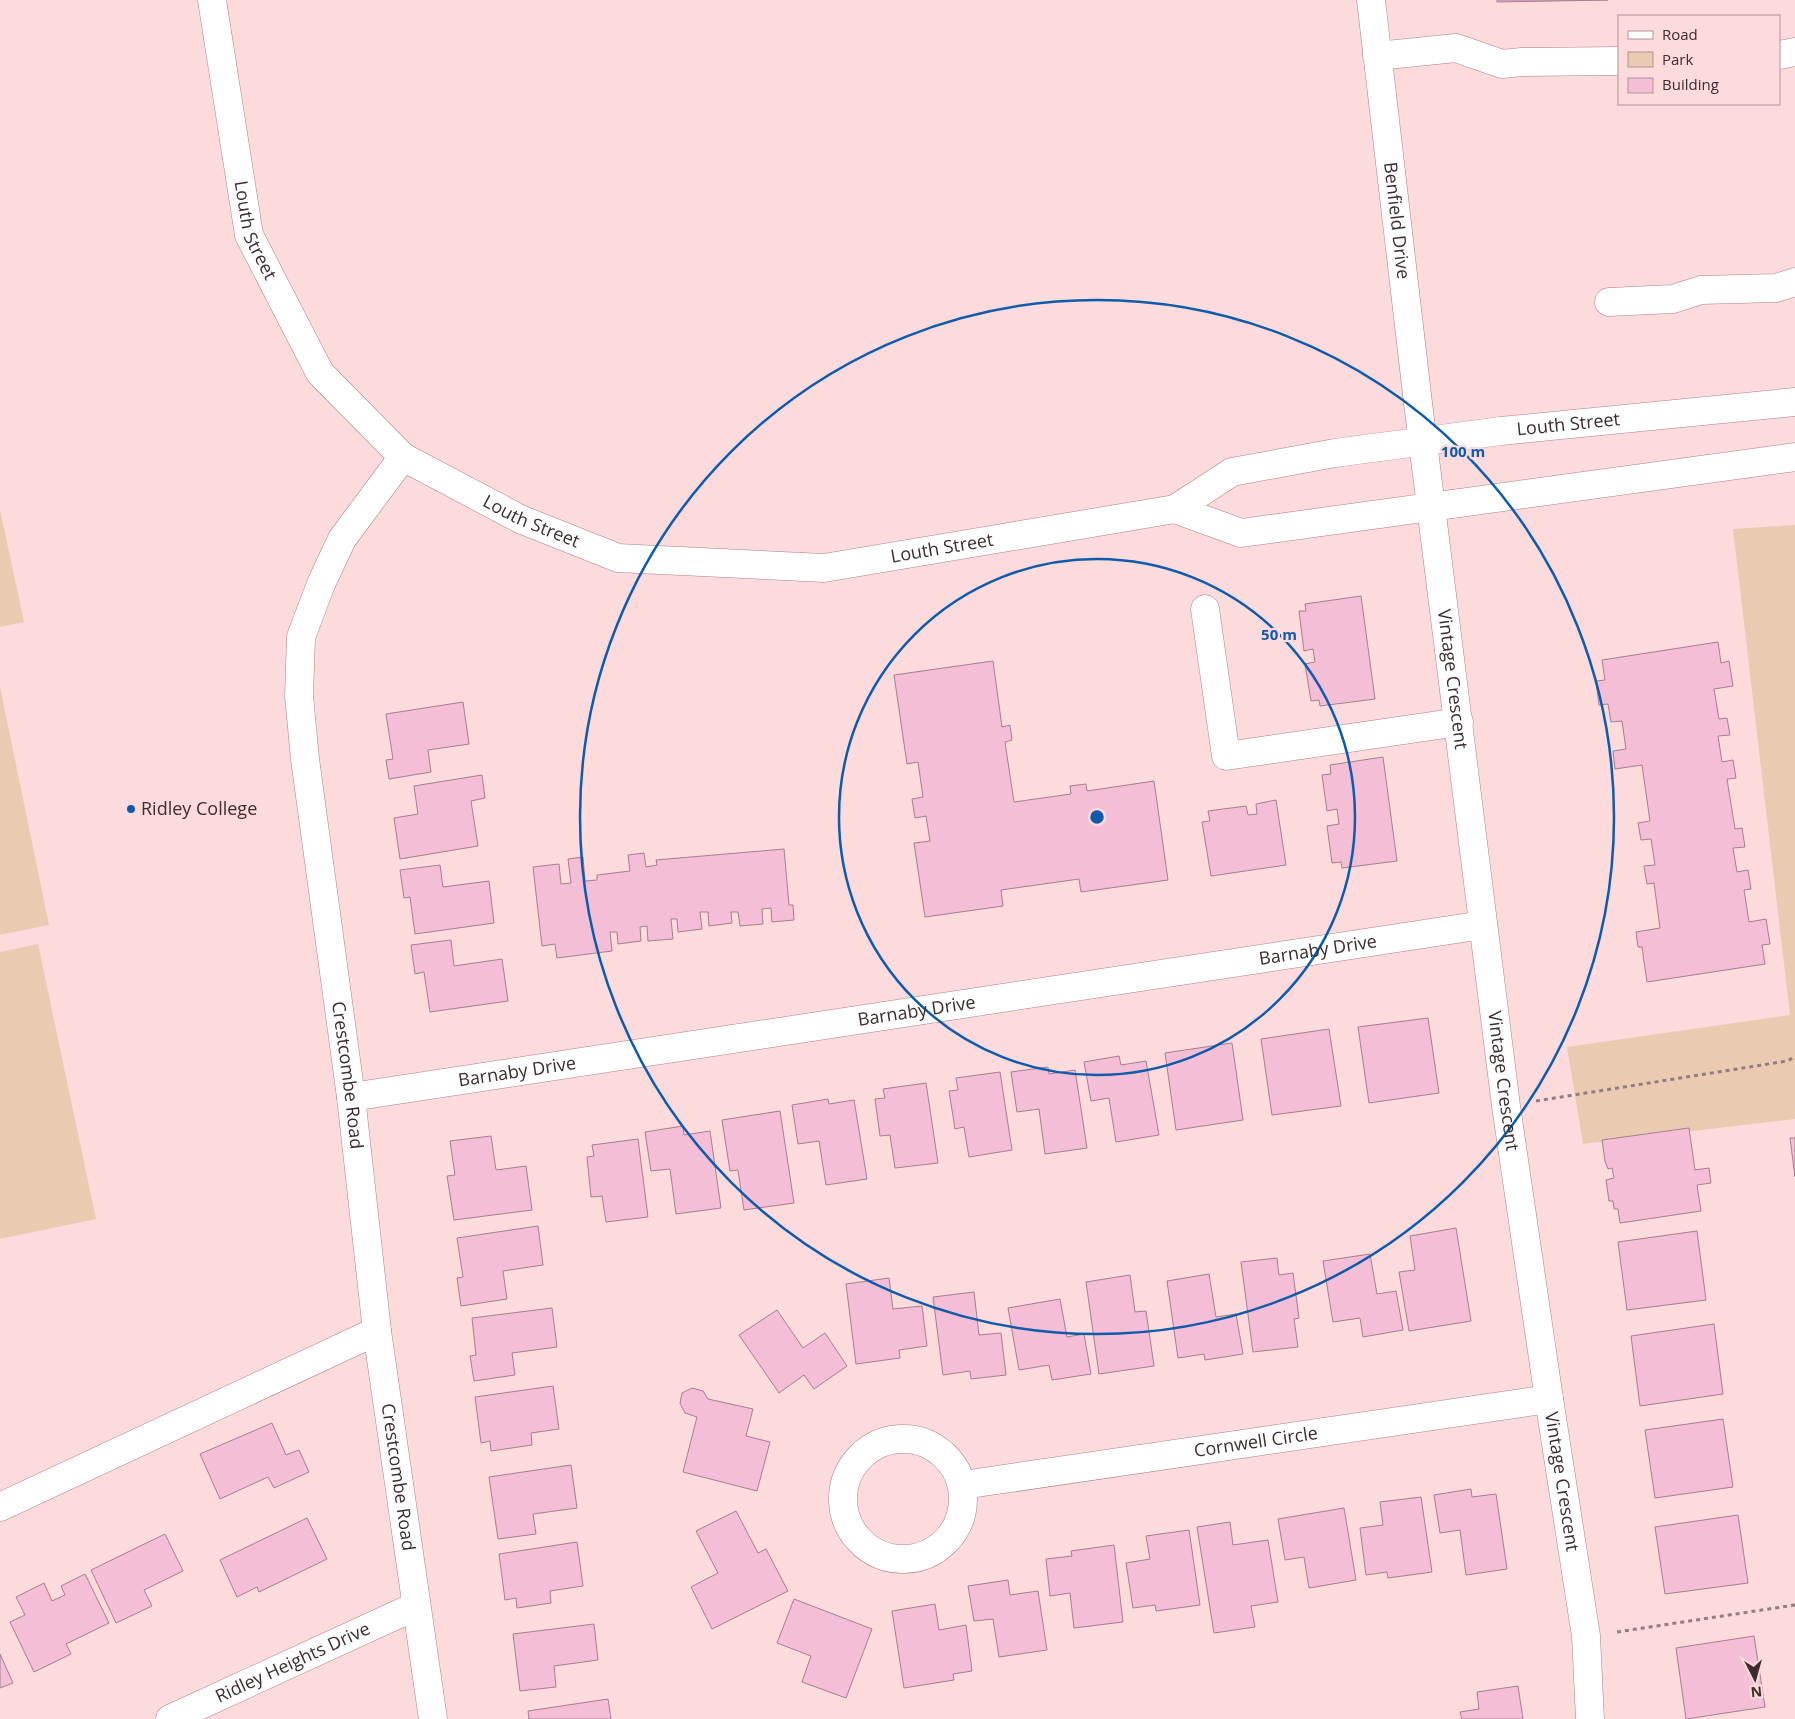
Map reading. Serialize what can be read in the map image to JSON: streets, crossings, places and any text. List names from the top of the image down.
{
  "streets": {
    "street": [
      "Benfield Drive",
      "Louth Street",
      "Vintage Crescent",
      "Barnaby Drive",
      "Crestcombe Road",
      "Cornwell Circle",
      "Ridley Heights Drive"
    ]
  },
  "crossings": [
    ["Benfield Drive", "Louth Street"],
    ["Benfield Drive", "Vintage Crescent"],
    ["Louth Street", "Vintage Crescent"],
    ["Louth Street", "Crestcombe Road"],
    ["Vintage Crescent", "Barnaby Drive"],
    ["Vintage Crescent", "Cornwell Circle"],
    ["Barnaby Drive", "Crestcombe Road"],
    ["Crestcombe Road", "Ridley Heights Drive"]
  ],
  "places": ["Ridley College"],
  "legend": ["Road", "Park", "Building"],
  "north": "bottom",
  "rings": ["100 m", "50 m"]
}
